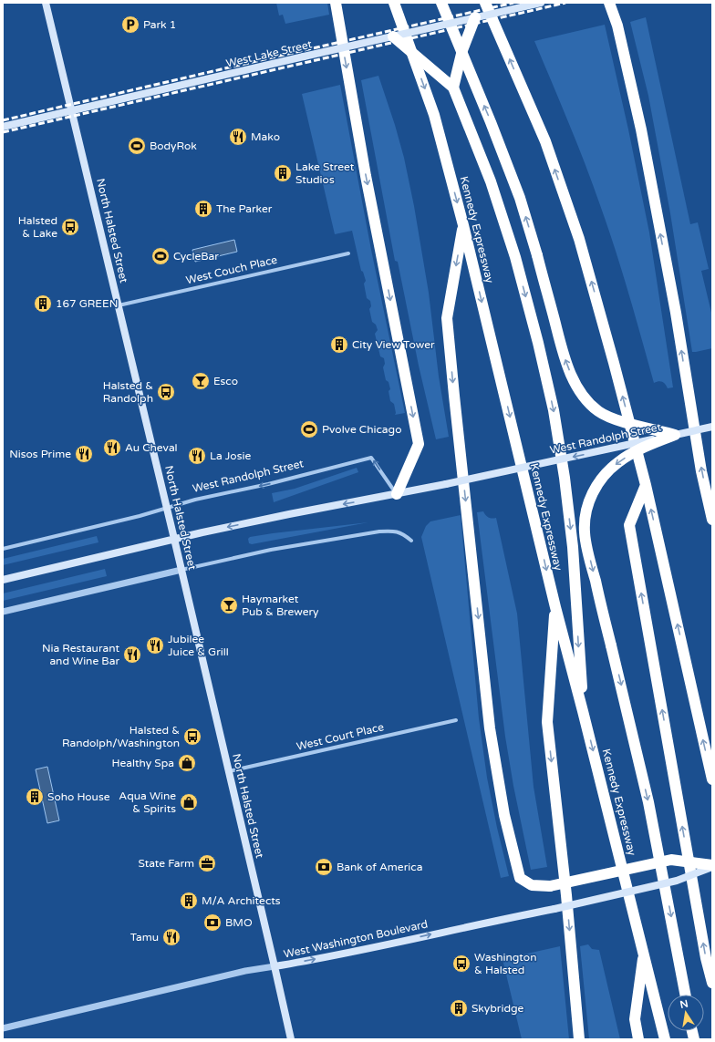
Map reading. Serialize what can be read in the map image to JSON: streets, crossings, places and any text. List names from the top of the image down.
{
  "streets": {
    "highway": ["Kennedy Expressway"],
    "main road": [
      "West Lake Street",
      "North Halsted Street",
      "West Randolph Street",
      "West Washington Boulevard"
    ],
    "street": ["West Couch Place", "West Court Place"]
  },
  "crossings": [
    ["West Lake Street", "North Halsted Street"],
    ["North Halsted Street", "West Couch Place"],
    ["North Halsted Street", "West Randolph Street"],
    ["North Halsted Street", "West Court Place"],
    ["North Halsted Street", "West Washington Boulevard"]
  ],
  "one_way": ["West Randolph Street", "West Washington Boulevard"],
  "places": {
    "parking": ["Park 1"],
    "restaurant": [
      "Mako",
      "Au Cheval",
      "Nisos Prime",
      "La Josie",
      "Jubilee Juice & Grill",
      "Nia Restaurant and Wine Bar",
      "Tamu"
    ],
    "sports": ["BodyRok", "CycleBar", "Pvolve Chicago"],
    "building": [
      "Lake Street Studios",
      "The Parker",
      "167 GREEN",
      "City View Tower",
      "Soho House",
      "M/A Architects",
      "Skybridge"
    ],
    "bus stop": [
      "Halsted & Lake",
      "Halsted & Randolph",
      "Halsted & Randolph/Washington",
      "Washington & Halsted"
    ],
    "bar": ["Esco", "Haymarket Pub & Brewery"],
    "shop": ["Healthy Spa", "Aqua Wine & Spirits"],
    "office": ["State Farm"],
    "bank": ["Bank of America", "BMO"]
  },
  "north": "top"
}
